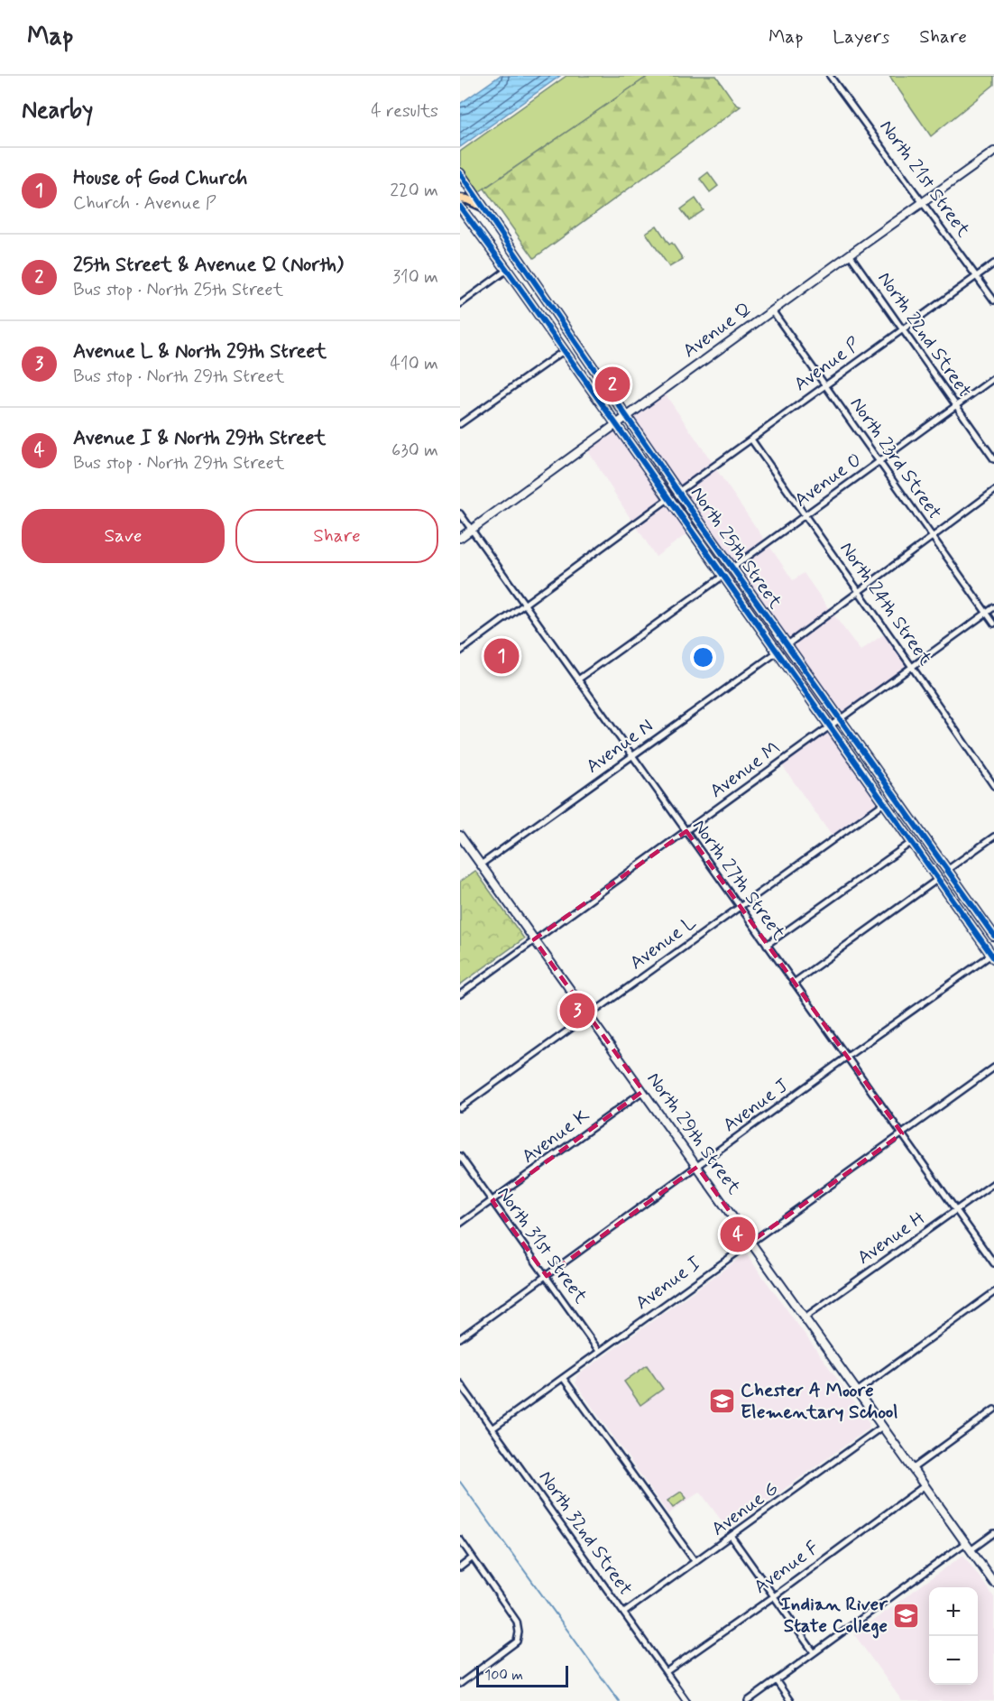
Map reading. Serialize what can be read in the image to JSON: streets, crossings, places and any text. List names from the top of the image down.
{
  "streets": {
    "main road": ["North 25th Street"],
    "street": [
      "North 21st Street",
      "Avenue Q",
      "North 22nd Street",
      "Avenue P",
      "North 23rd Street",
      "Avenue O",
      "North 24th Street",
      "Avenue N",
      "Avenue M",
      "North 27th Street",
      "Avenue L",
      "Avenue J",
      "North 29th Street",
      "Avenue K",
      "Avenue H",
      "North 31st Street",
      "Avenue I",
      "Avenue G",
      "North 32nd Street",
      "Avenue F"
    ]
  },
  "crossings": [
    ["North 21st Street", "Avenue Q"],
    ["North 21st Street", "Avenue P"],
    ["Avenue Q", "North 22nd Street"],
    ["Avenue Q", "North 23rd Street"],
    ["Avenue Q", "North 25th Street"],
    ["Avenue Q", "North 27th Street"],
    ["North 22nd Street", "Avenue P"],
    ["North 22nd Street", "Avenue O"],
    ["Avenue P", "North 23rd Street"],
    ["Avenue P", "North 25th Street"],
    ["Avenue P", "North 24th Street"],
    ["North 23rd Street", "Avenue O"],
    ["North 23rd Street", "Avenue M"],
    ["Avenue O", "North 25th Street"],
    ["Avenue O", "North 24th Street"],
    ["North 25th Street", "Avenue N"],
    ["North 25th Street", "Avenue M"],
    ["North 25th Street", "Avenue L"],
    ["North 25th Street", "Avenue J"],
    ["North 24th Street", "Avenue M"],
    ["Avenue N", "North 27th Street"],
    ["Avenue N", "North 29th Street"],
    ["Avenue M", "North 27th Street"],
    ["Avenue M", "North 29th Street"],
    ["North 27th Street", "Avenue L"],
    ["North 27th Street", "Avenue J"],
    ["North 27th Street", "Avenue H"],
    ["North 27th Street", "Avenue I"],
    ["Avenue L", "North 29th Street"],
    ["Avenue J", "North 29th Street"],
    ["Avenue J", "North 31st Street"],
    ["North 29th Street", "Avenue K"],
    ["North 29th Street", "Avenue H"],
    ["North 29th Street", "Avenue I"],
    ["North 29th Street", "Avenue G"],
    ["North 29th Street", "Avenue F"],
    ["Avenue K", "North 31st Street"],
    ["North 31st Street", "Avenue I"],
    ["Avenue I", "North 32nd Street"],
    ["Avenue G", "North 32nd Street"],
    ["North 32nd Street", "Avenue F"]
  ],
  "places": {
    "school or university": ["Chester A Moore Elementary School", "Indian River State College"]
  },
  "scale_bar": "100 m",
  "page": {
    "header": "Map",
    "nav": ["Map", "Layers", "Share"],
    "heading": ["Nearby", "4 results"],
    "list": [
      {
        "mark": "1",
        "name": "House of God Church",
        "note": "Church · Avenue P",
        "value": "220 m"
      },
      {
        "mark": "2",
        "name": "25th Street & Avenue Q (North)",
        "note": "Bus stop · North 25th Street",
        "value": "310 m"
      },
      {
        "mark": "3",
        "name": "Avenue L & North 29th Street",
        "note": "Bus stop · North 29th Street",
        "value": "410 m"
      },
      {
        "mark": "4",
        "name": "Avenue I & North 29th Street",
        "note": "Bus stop · North 29th Street",
        "value": "630 m"
      }
    ],
    "pins": [
      "2",
      "1",
      "3",
      "4"
    ],
    "buttons": ["Save", "Share"],
    "map_buttons": ["+", "−"],
    "scale": "100 m"
  }
}
